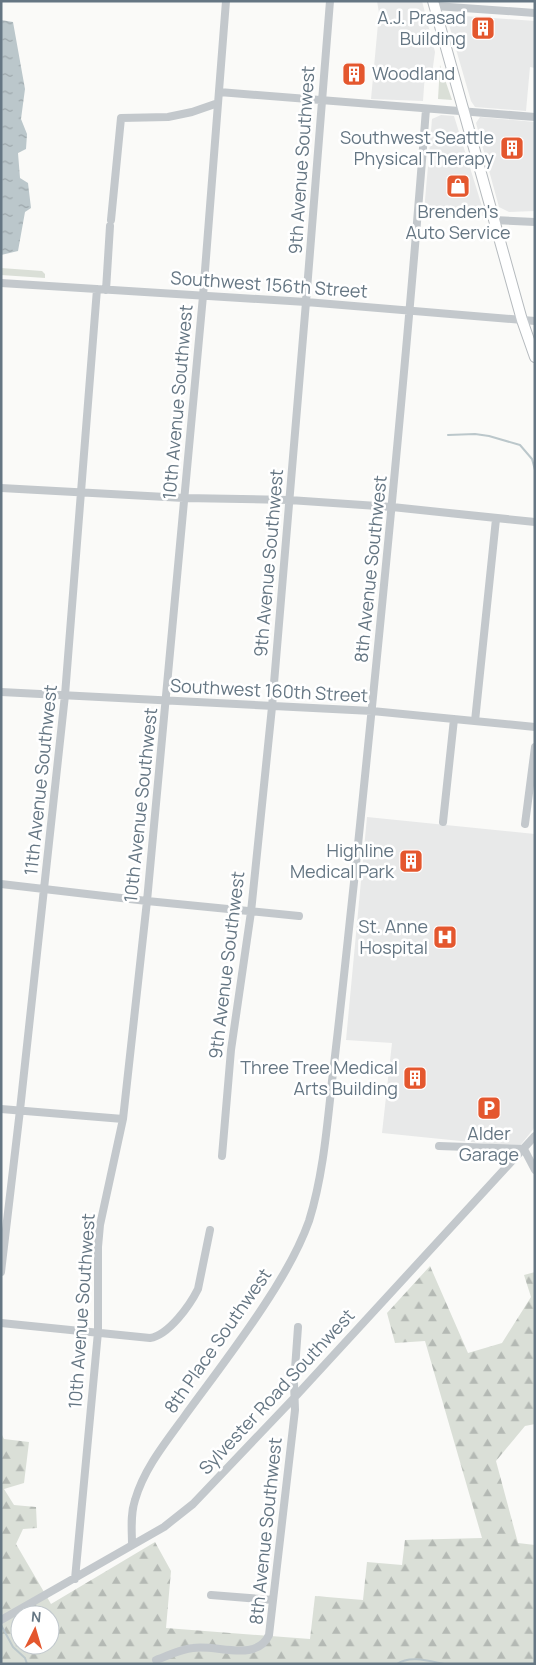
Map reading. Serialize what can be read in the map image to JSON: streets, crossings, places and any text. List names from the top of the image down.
{
  "streets": {
    "street": [
      "9th Avenue Southwest",
      "Southwest 156th Street",
      "10th Avenue Southwest",
      "8th Avenue Southwest",
      "Southwest 160th Street",
      "11th Avenue Southwest",
      "8th Place Southwest",
      "Sylvester Road Southwest"
    ]
  },
  "crossings": [
    ["9th Avenue Southwest", "Southwest 156th Street"],
    ["9th Avenue Southwest", "Southwest 160th Street"],
    ["Southwest 156th Street", "10th Avenue Southwest"],
    ["Southwest 156th Street", "8th Avenue Southwest"],
    ["Southwest 156th Street", "11th Avenue Southwest"],
    ["10th Avenue Southwest", "Southwest 160th Street"],
    ["10th Avenue Southwest", "Sylvester Road Southwest"],
    ["8th Avenue Southwest", "Southwest 160th Street"],
    ["8th Avenue Southwest", "8th Place Southwest"],
    ["8th Avenue Southwest", "Sylvester Road Southwest"],
    ["Southwest 160th Street", "11th Avenue Southwest"],
    ["8th Place Southwest", "Sylvester Road Southwest"]
  ],
  "places": {
    "building": [
      "A.J. Prasad Building",
      "Woodland",
      "Southwest Seattle Physical Therapy",
      "Highline Medical Park",
      "Three Tree Medical Arts Building"
    ],
    "shop": ["Brenden's Auto Service"],
    "hospital": ["St. Anne Hospital"],
    "parking": ["Alder Garage"]
  },
  "north": "top"
}
